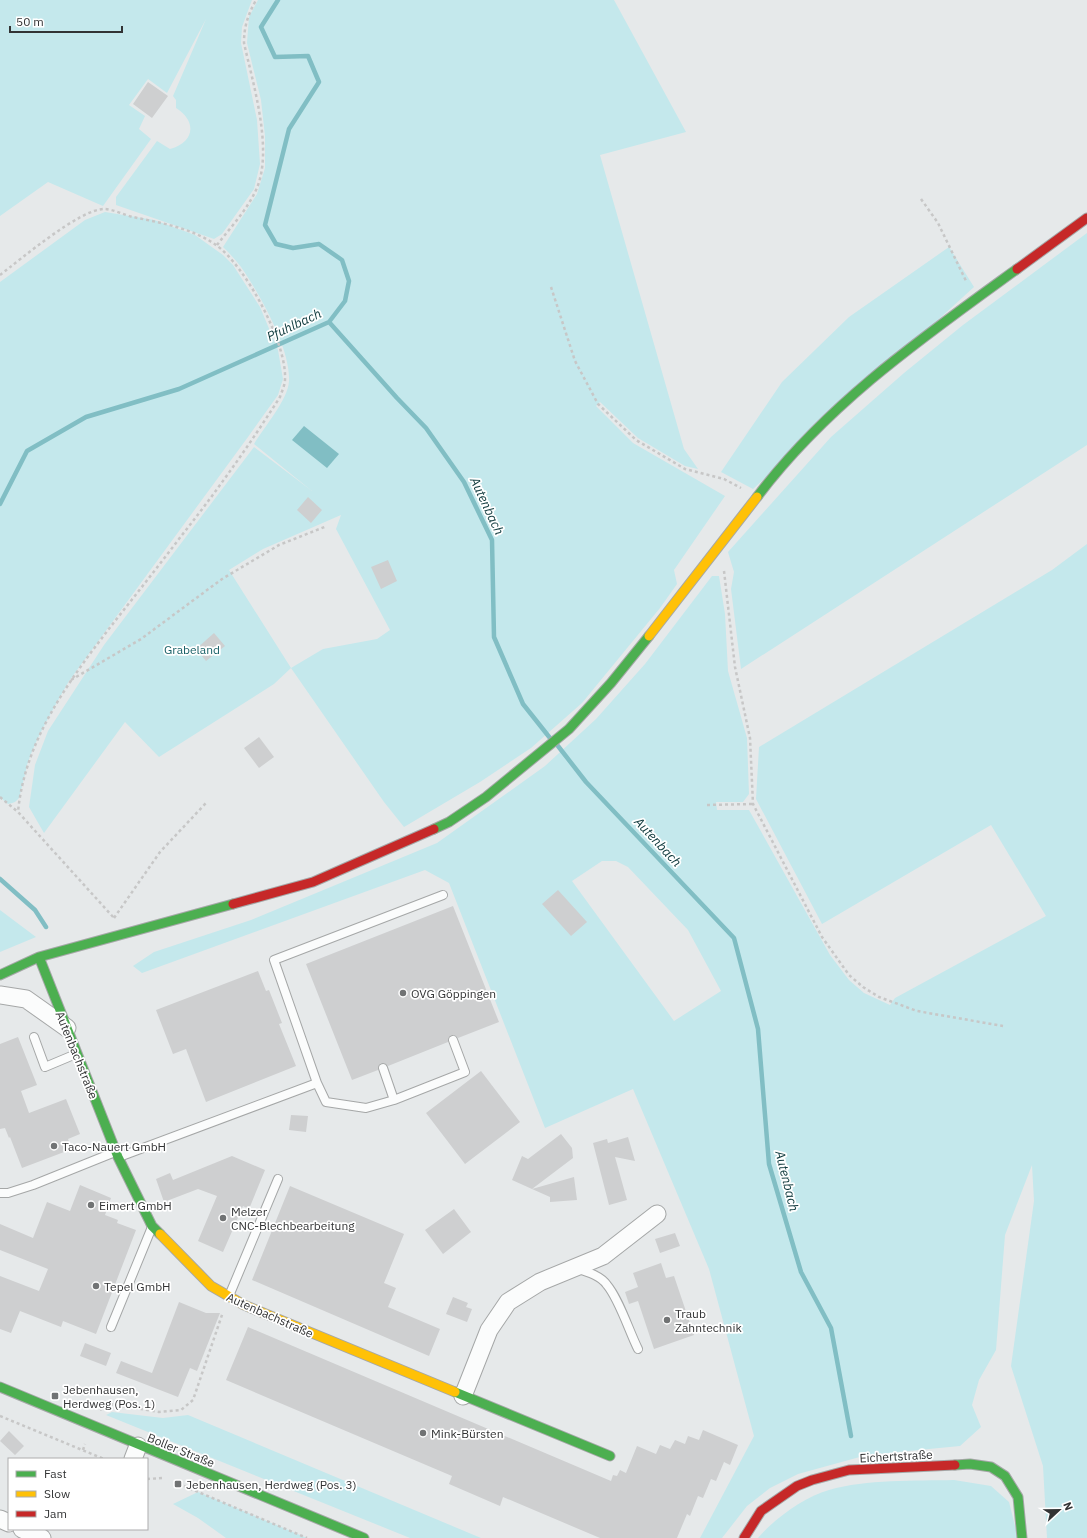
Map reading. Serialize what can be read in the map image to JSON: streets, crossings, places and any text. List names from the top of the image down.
{
  "streets": {
    "street": ["Autenbachstraße", "Boller Straße", "Eichertstraße"]
  },
  "water": ["Pfuhlbach", "Autenbach"],
  "parks": ["Grabeland"],
  "places": {
    "other": [
      "OVG Göppingen",
      "Taco-Nauert GmbH",
      "Eimert GmbH",
      "Melzer CNC-Blechbearbeitung",
      "Tepel GmbH",
      "Traub Zahntechnik",
      "Mink-Bürsten"
    ],
    "transit": ["Jebenhausen, Herdweg (Pos. 1)", "Jebenhausen, Herdweg (Pos. 3)"]
  },
  "legend": ["Fast", "Slow", "Jam"],
  "scale_bar": "50 m",
  "north": "right"
}
